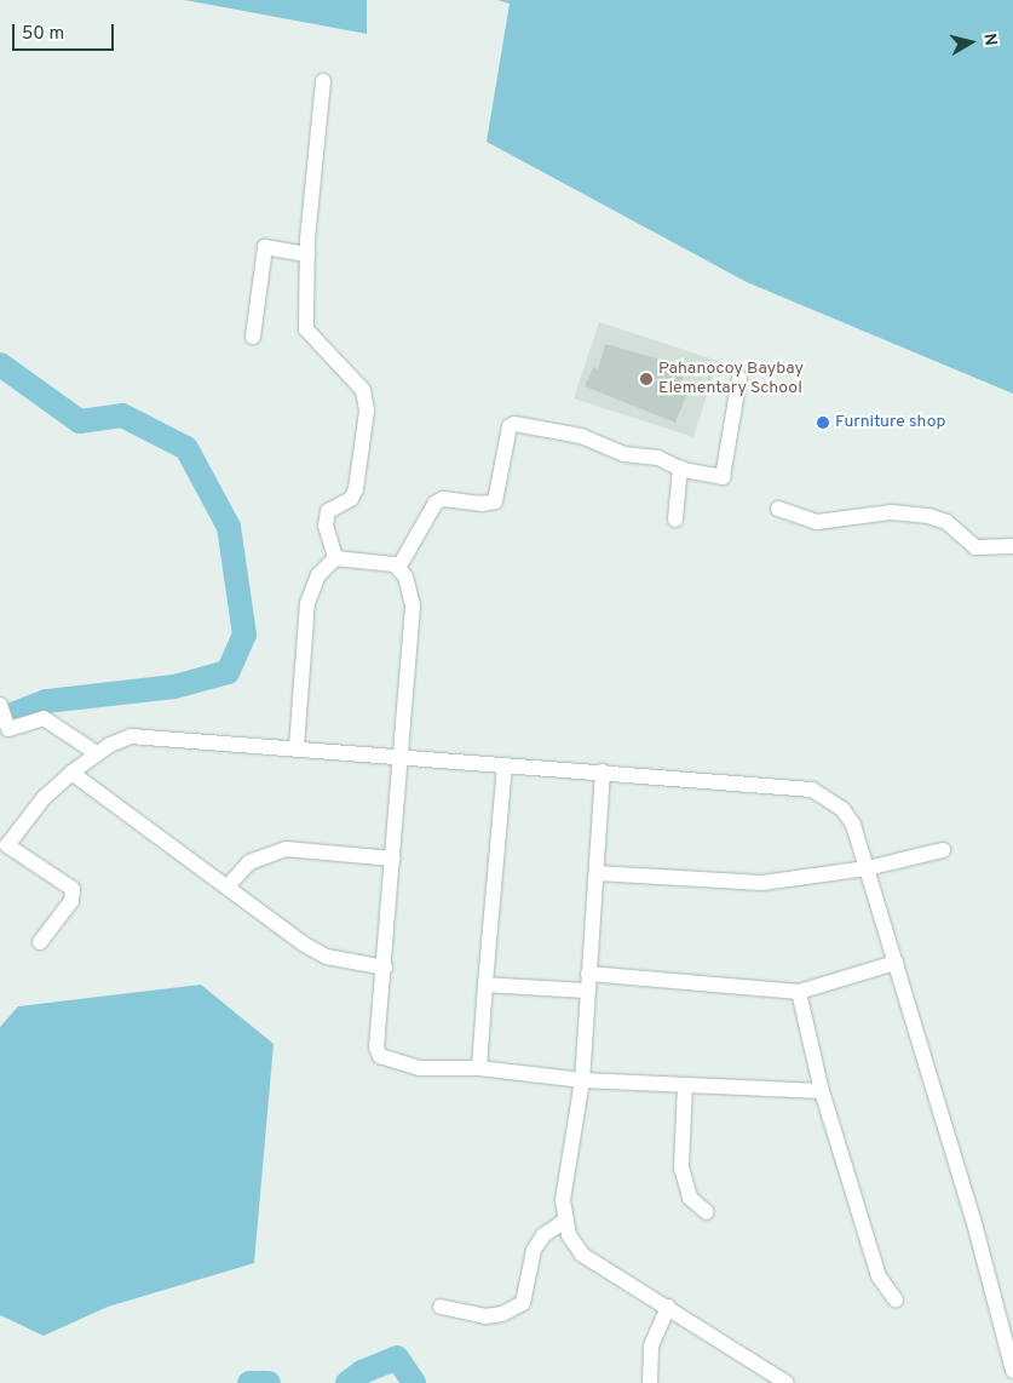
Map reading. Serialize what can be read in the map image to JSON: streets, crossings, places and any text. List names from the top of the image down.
{
  "places": ["Pahanocoy Baybay Elementary School", "Furniture shop"],
  "scale_bar": "50 m",
  "north": "right"
}
